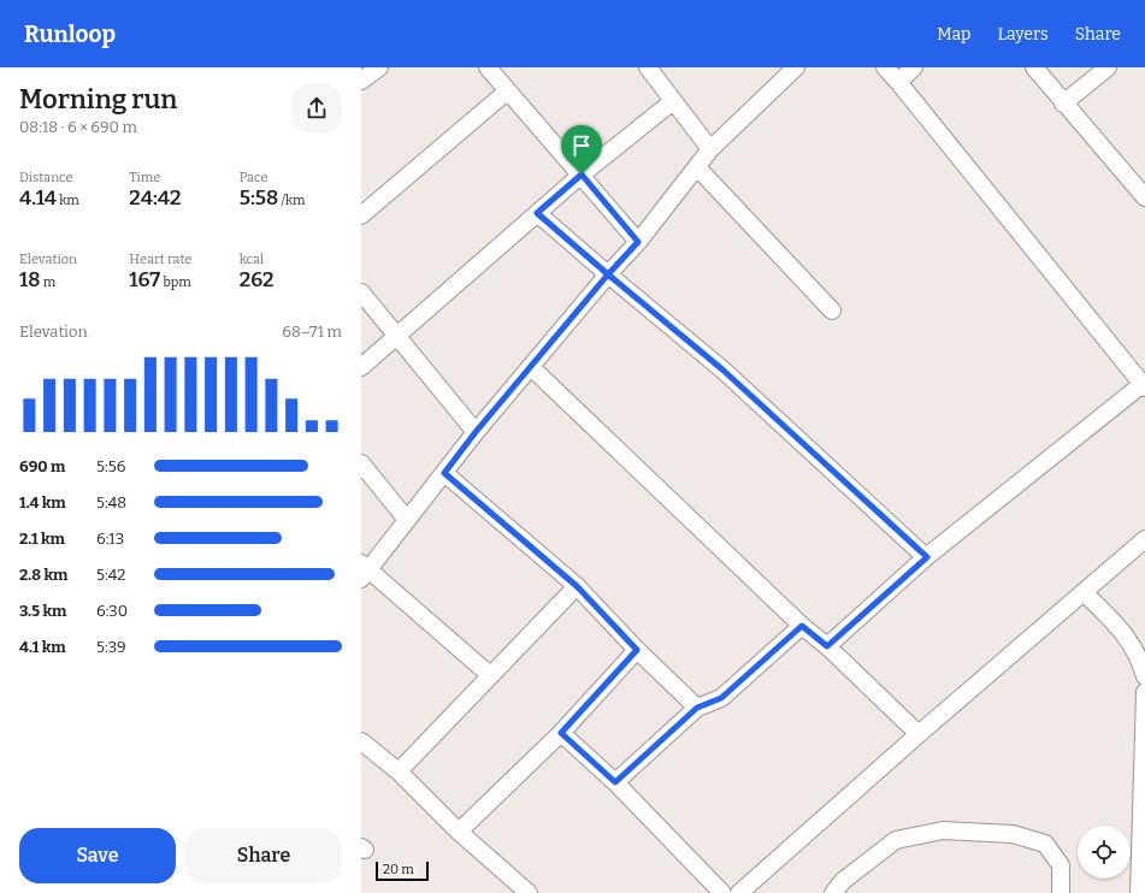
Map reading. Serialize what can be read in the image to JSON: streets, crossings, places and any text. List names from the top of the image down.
{
  "scale_bar": "20 m",
  "page": {
    "header": "Runloop",
    "nav": ["Map", "Layers", "Share"],
    "heading": ["Morning run", "08:18 · 6 × 690 m"],
    "stats": [
      ["Distance", "4.14 km"],
      ["Time", "24:42"],
      ["Pace", "5:58 /km"],
      ["Elevation", "18 m"],
      ["Heart rate", "167 bpm"],
      ["kcal", "262"]
    ],
    "chart": ["Elevation", "68–71 m"],
    "list": [
      {
        "name": "690 m",
        "note": "5:56"
      },
      {
        "name": "1.4 km",
        "note": "5:48"
      },
      {
        "name": "2.1 km",
        "note": "6:13"
      },
      {
        "name": "2.8 km",
        "note": "5:42"
      },
      {
        "name": "3.5 km",
        "note": "6:30"
      },
      {
        "name": "4.1 km",
        "note": "5:39"
      }
    ],
    "buttons": ["Save", "Share"],
    "scale": "20 m"
  }
}
